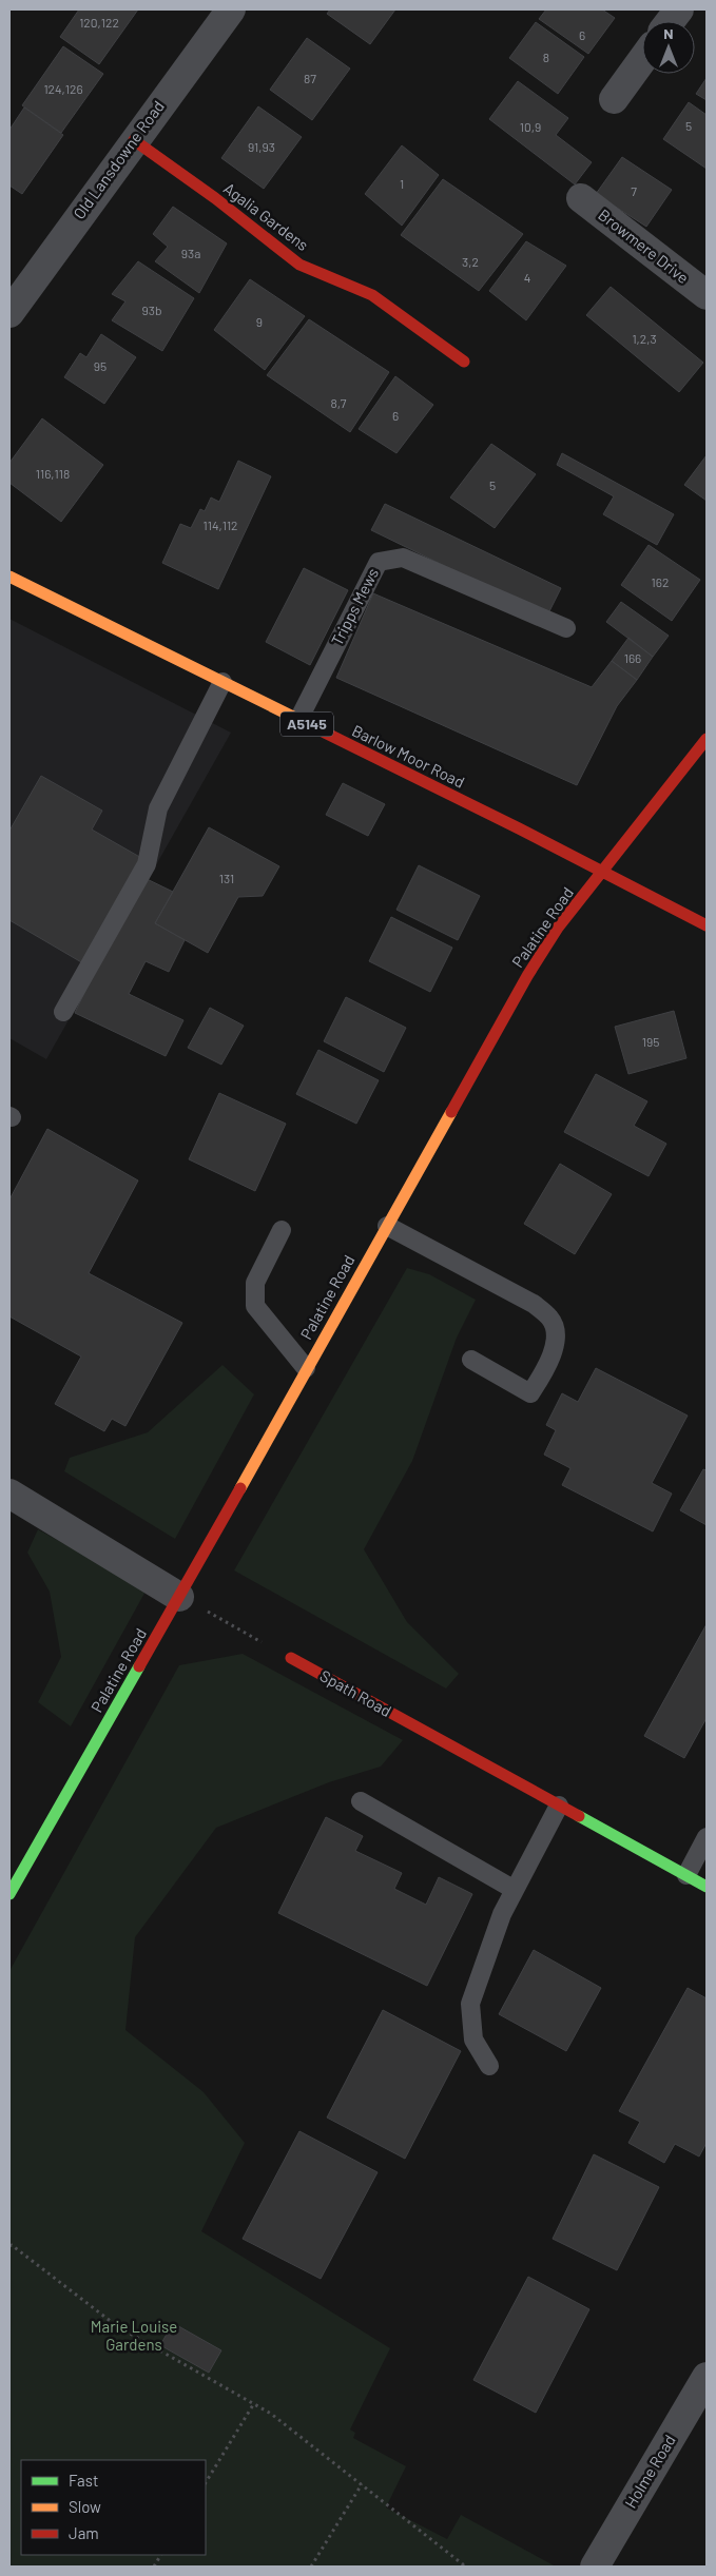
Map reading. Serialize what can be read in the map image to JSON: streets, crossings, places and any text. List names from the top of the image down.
{
  "streets": {
    "main road": [
      "Agalia Gardens",
      "A5145",
      "Barlow Moor Road",
      "Palatine Road",
      "Spath Road"
    ],
    "street": ["Old Lansdowne Road", "Browmere Drive", "Holme Road"],
    "lane": ["Tripps Mews"]
  },
  "crossings": [
    ["Old Lansdowne Road", "Agalia Gardens"],
    ["Tripps Mews", "Barlow Moor Road"],
    ["Barlow Moor Road", "Palatine Road"]
  ],
  "parks": ["Marie Louise Gardens"],
  "house_numbers": [
    "120,122",
    "6",
    "8",
    "87",
    "124,126",
    "5",
    "10,9",
    "91,93",
    "1",
    "7",
    "93a",
    "3,2",
    "4",
    "93b",
    "9",
    "1,2,3",
    "95",
    "8,7",
    "6",
    "116,118",
    "5",
    "114,112",
    "162",
    "166",
    "131",
    "195"
  ],
  "legend": ["Fast", "Slow", "Jam"],
  "north": "top"
}
